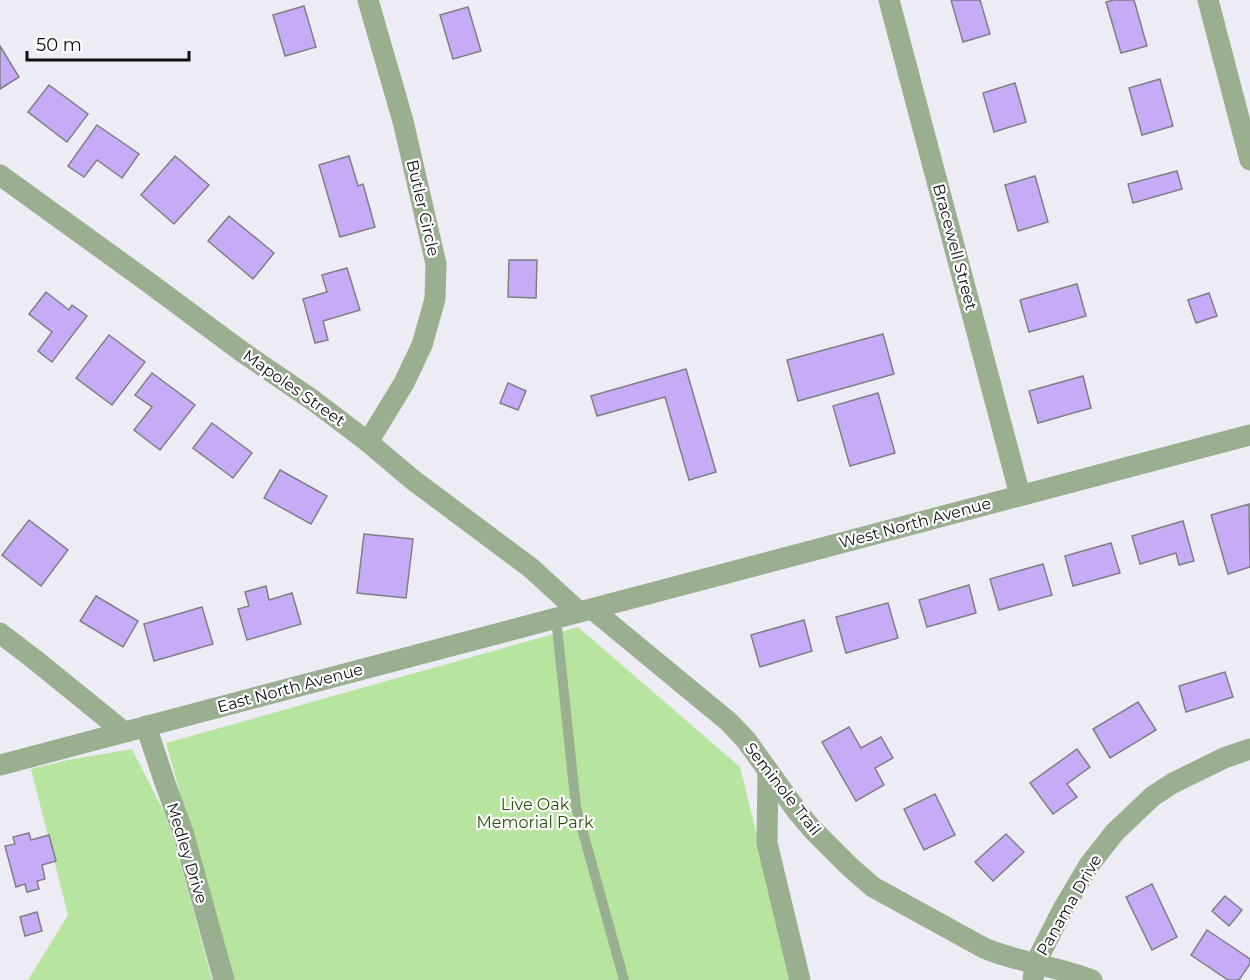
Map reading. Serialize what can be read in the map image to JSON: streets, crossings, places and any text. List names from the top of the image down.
{
  "streets": {
    "street": [
      "Butler Circle",
      "Bracewell Street",
      "Mapoles Street",
      "West North Avenue",
      "East North Avenue",
      "Seminole Trail",
      "Medley Drive",
      "Panama Drive"
    ]
  },
  "crossings": [
    ["Butler Circle", "Mapoles Street"],
    ["Bracewell Street", "West North Avenue"],
    ["Mapoles Street", "West North Avenue"],
    ["Mapoles Street", "East North Avenue"],
    ["Mapoles Street", "Seminole Trail"],
    ["West North Avenue", "East North Avenue"],
    ["West North Avenue", "Seminole Trail"],
    ["East North Avenue", "Seminole Trail"],
    ["East North Avenue", "Medley Drive"],
    ["Seminole Trail", "Panama Drive"]
  ],
  "parks": ["Live Oak Memorial Park"],
  "scale_bar": "50 m"
}
